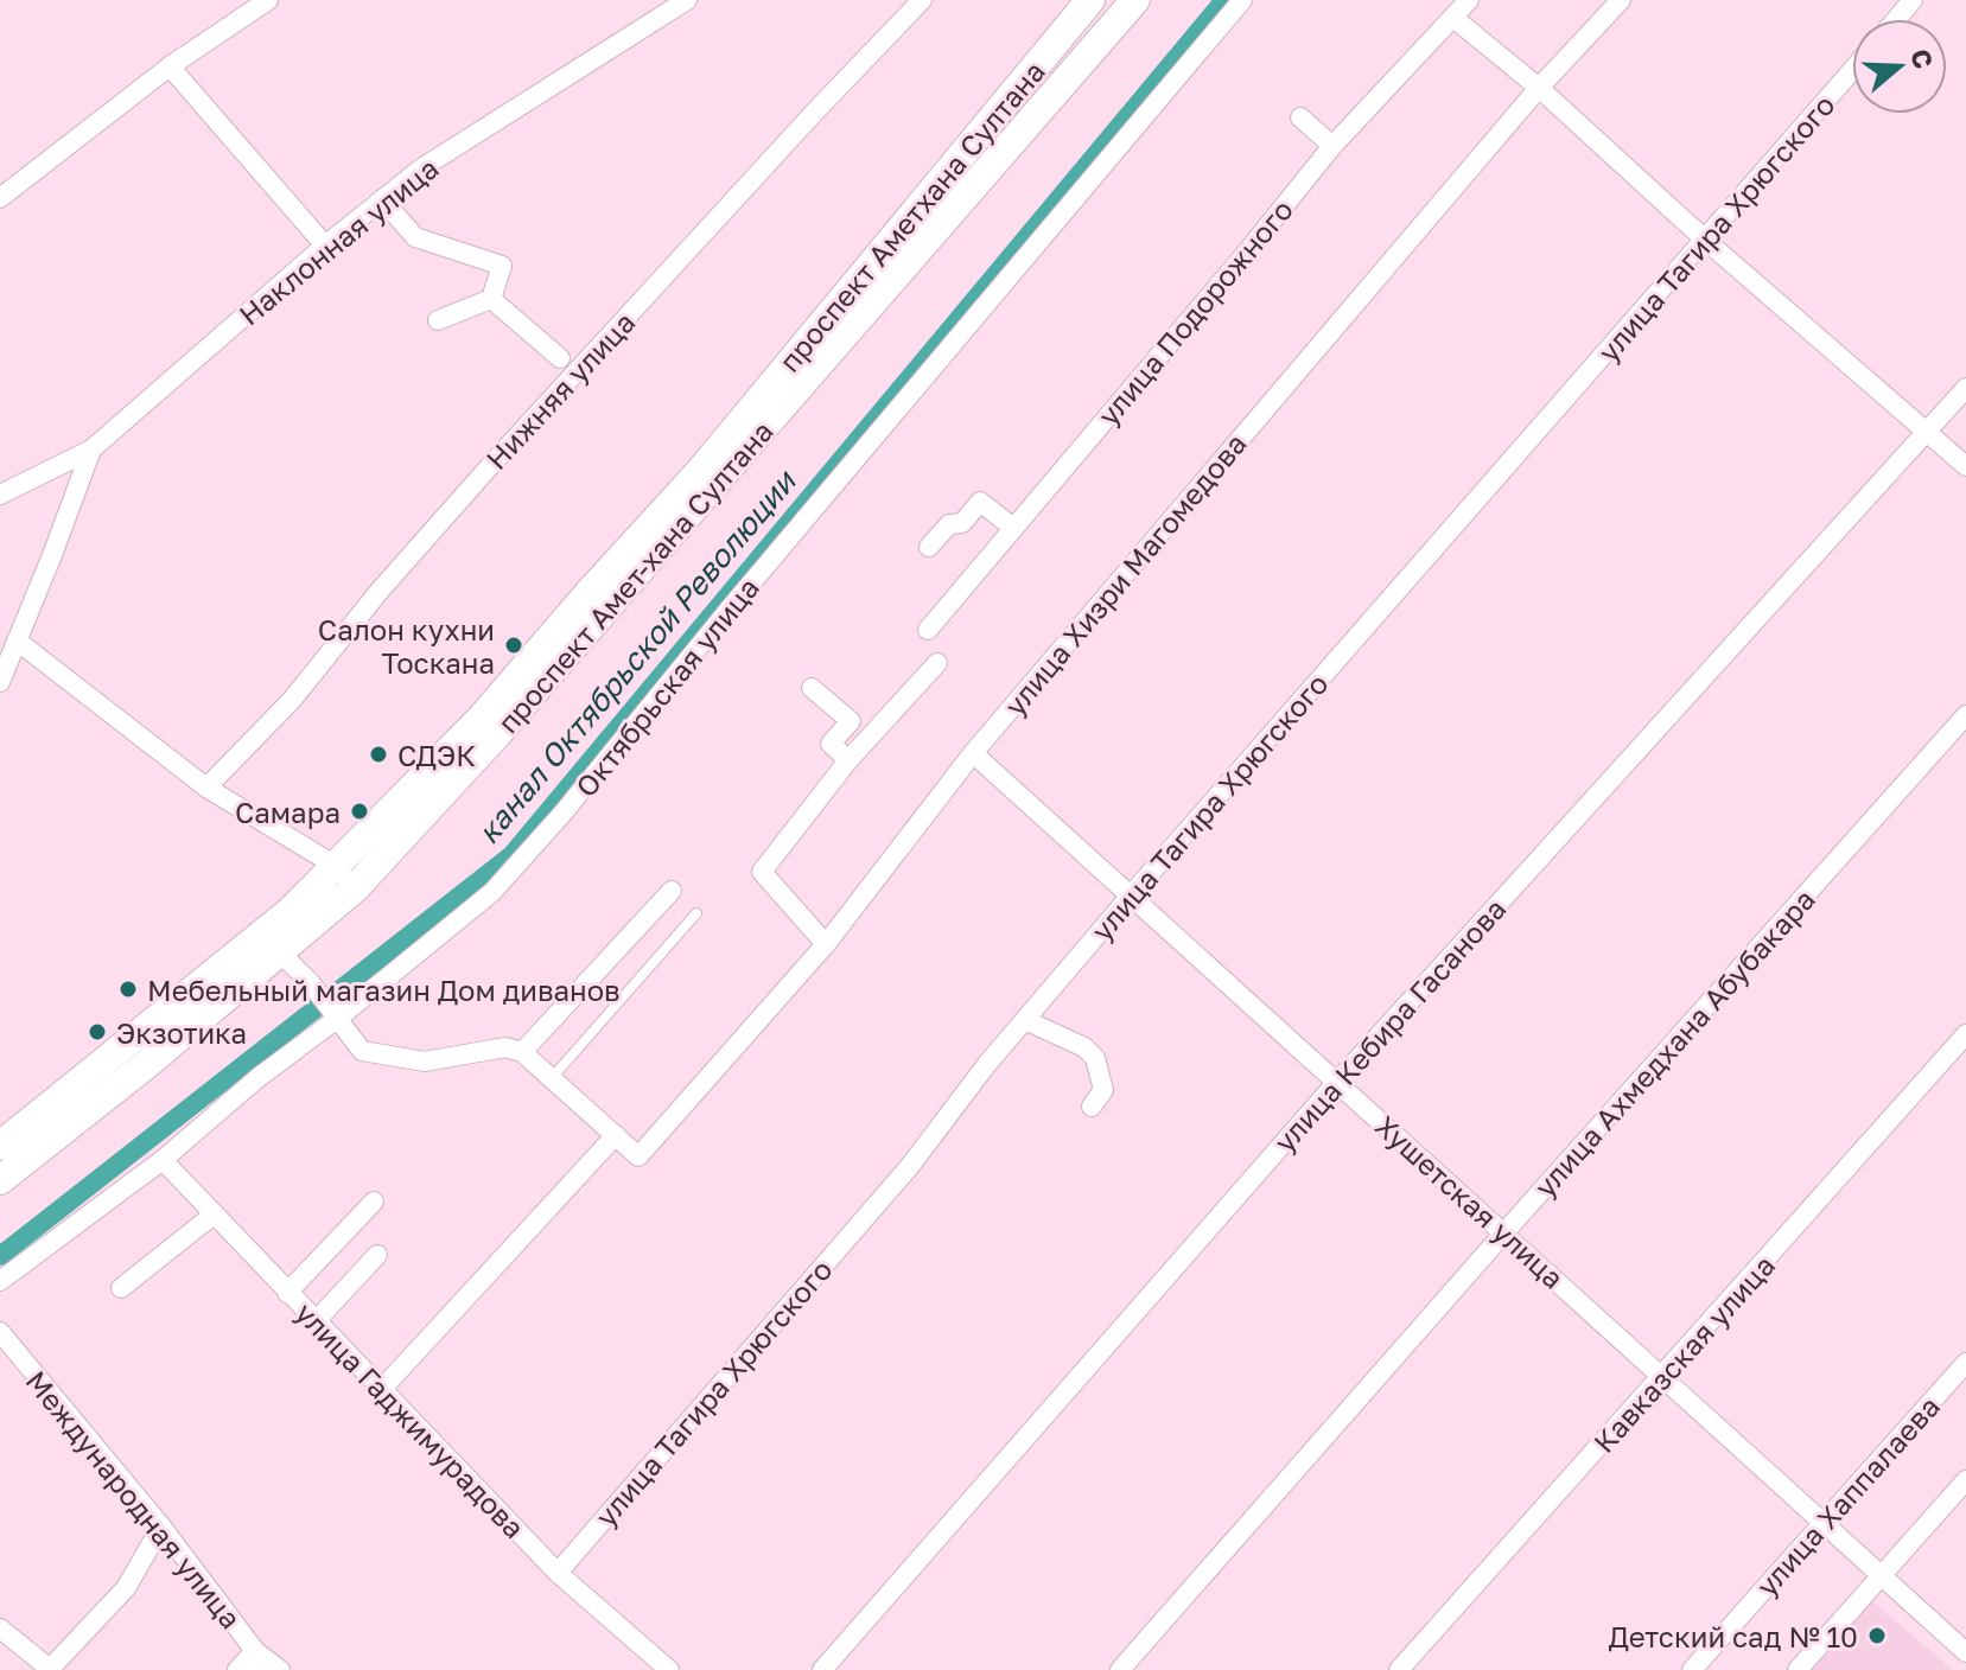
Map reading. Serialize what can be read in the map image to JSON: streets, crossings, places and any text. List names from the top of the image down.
{
  "streets": {
    "main road": ["проспект Аметхана Султана", "проспект Амет-хана Султана"],
    "street": [
      "улица Тагира Хрюгского",
      "Наклонная улица",
      "улица Подорожного",
      "Нижняя улица",
      "улица Хизри Магомедова",
      "Октябрьская улица",
      "улица Кебира Гасанова",
      "улица Ахмедхана Абубакара",
      "Хушетская улица",
      "Кавказская улица",
      "улица Гаджимурадова",
      "улица Хаппалаева",
      "Международная улица"
    ]
  },
  "crossings": [
    ["проспект Аметхана Султана", "проспект Амет-хана Султана"],
    ["улица Тагира Хрюгского", "Хушетская улица"],
    ["улица Тагира Хрюгского", "улица Гаджимурадова"],
    ["улица Хизри Магомедова", "Хушетская улица"],
    ["Октябрьская улица", "улица Гаджимурадова"],
    ["улица Кебира Гасанова", "Хушетская улица"],
    ["улица Ахмедхана Абубакара", "Хушетская улица"],
    ["Хушетская улица", "Кавказская улица"],
    ["Хушетская улица", "улица Хаппалаева"]
  ],
  "water": ["канал Октябрьской Революции"],
  "places": [
    "Салон кухни Тоскана",
    "СДЭК",
    "Самара",
    "Мебельный магазин Дом диванов",
    "Экзотика",
    "Детский сад № 10"
  ],
  "north": "right"
}
